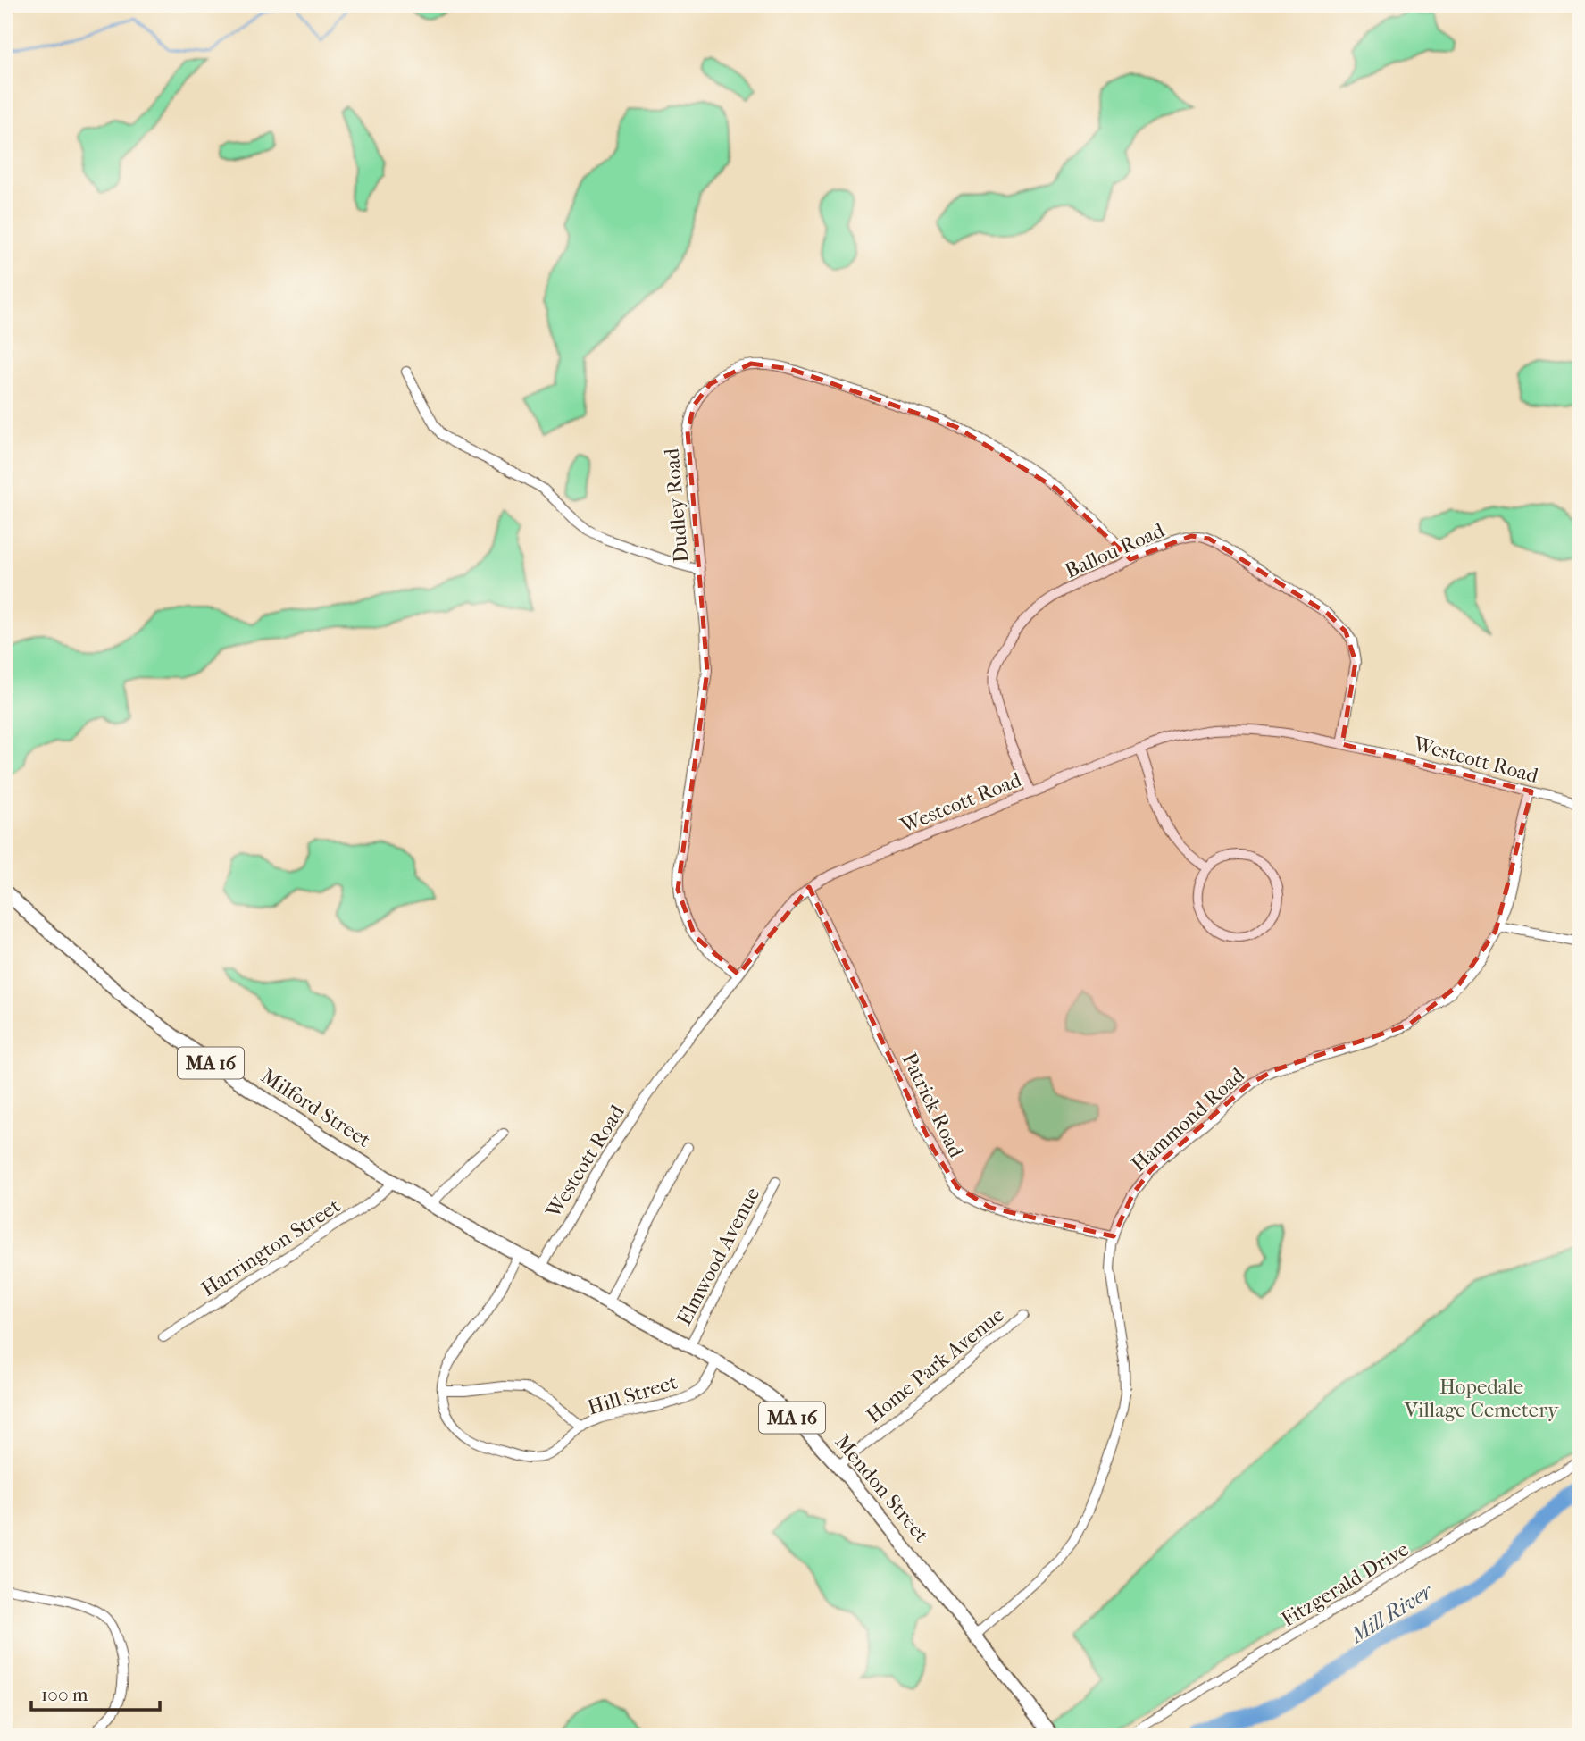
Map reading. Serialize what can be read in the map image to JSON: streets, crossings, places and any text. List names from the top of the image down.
{
  "streets": {
    "main road": ["MA 16", "Milford Street", "Mendon Street"],
    "street": [
      "Dudley Road",
      "Ballou Road",
      "Westcott Road",
      "Patrick Road",
      "Hammond Road",
      "Harrington Street",
      "Elmwood Avenue",
      "Home Park Avenue",
      "Hill Street",
      "Fitzgerald Drive"
    ]
  },
  "crossings": [
    ["Dudley Road", "Ballou Road"],
    ["Dudley Road", "Westcott Road"],
    ["Ballou Road", "Westcott Road"],
    ["Westcott Road", "Patrick Road"],
    ["Westcott Road", "Hammond Road"],
    ["Westcott Road", "Mendon Street"],
    ["Patrick Road", "Hammond Road"],
    ["Milford Street", "Harrington Street"],
    ["Milford Street", "Mendon Street"],
    ["Hammond Road", "Mendon Street"],
    ["Elmwood Avenue", "Mendon Street"],
    ["Home Park Avenue", "Mendon Street"],
    ["Hill Street", "Mendon Street"]
  ],
  "water": ["Mill River"],
  "parks": ["Hopedale Village Cemetery"],
  "scale_bar": "100 m"
}
